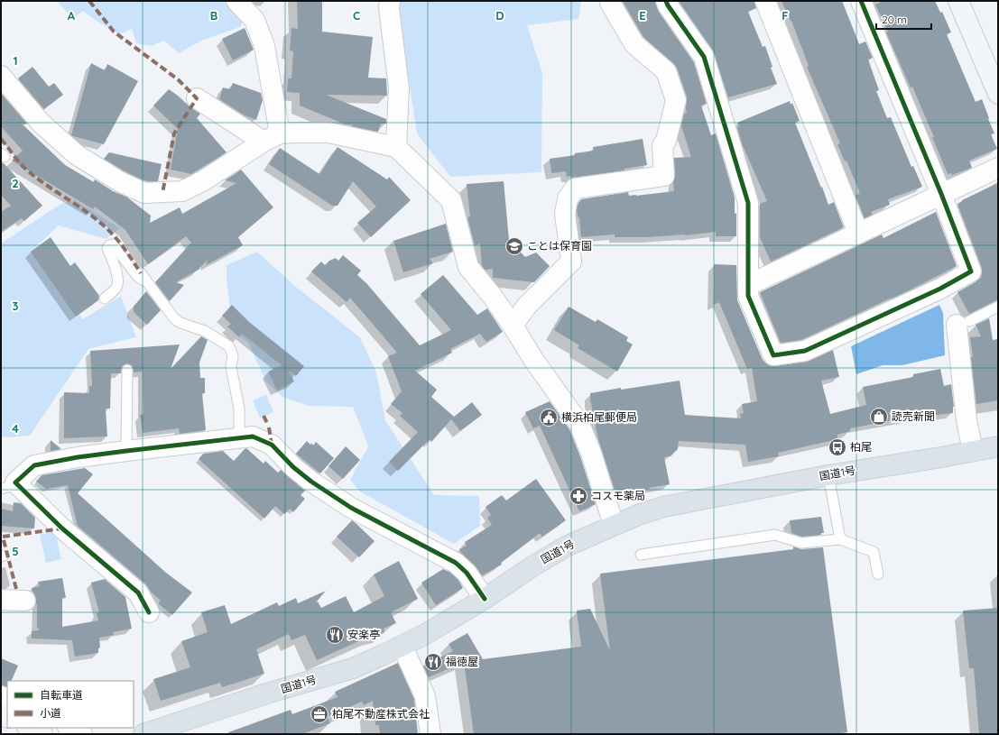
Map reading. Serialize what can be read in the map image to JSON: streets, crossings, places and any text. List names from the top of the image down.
{
  "streets": {
    "highway": ["国道1号"]
  },
  "places": {
    "school or university": ["ことは保育園"],
    "shop": ["読売新聞"],
    "public building": ["横浜柏尾郵便局"],
    "bus stop": ["柏尾"],
    "pharmacy": ["コスモ薬局"],
    "restaurant": ["安楽亭", "福徳屋"],
    "office": ["柏尾不動産株式会社"]
  },
  "legend": ["自転車道", "小道"],
  "scale_bar": "20 m",
  "grid": {
    "columns": [
      "A",
      "B",
      "C",
      "D",
      "E",
      "F"
    ],
    "rows": [
      "1",
      "2",
      "3",
      "4",
      "5"
    ]
  }
}
